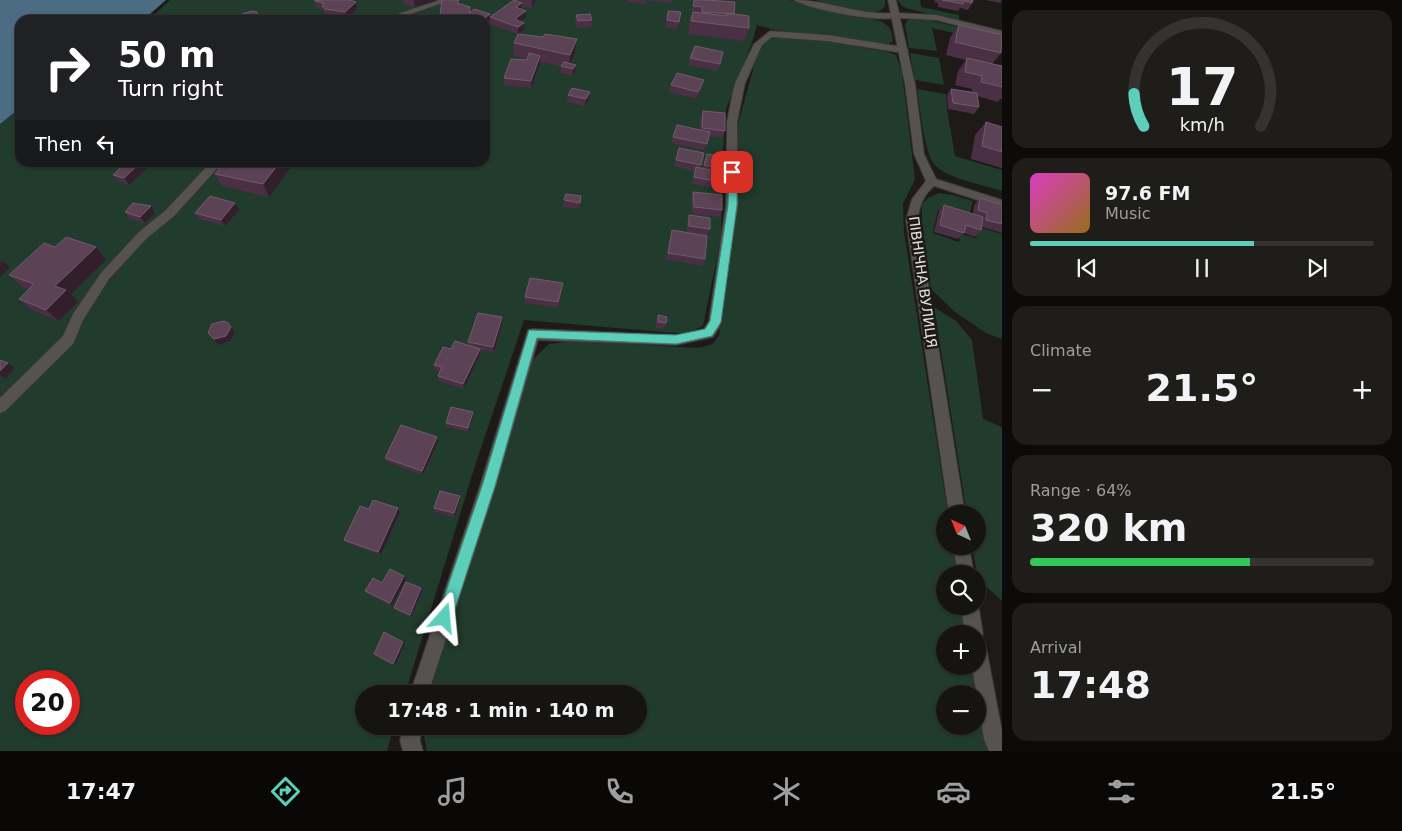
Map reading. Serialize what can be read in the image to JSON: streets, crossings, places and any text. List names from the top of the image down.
{
  "streets": {
    "street": ["ПІВНІЧНА ВУЛИЦЯ"]
  },
  "north": "top left",
  "page": {
    "turn": ["50 m", "Turn right"],
    "then": "Then",
    "song": ["97.6 FM", "Music"],
    "tile": [
      "Climate",
      ["Range · 64%", "320 km"],
      ["Arrival", "17:48"]
    ],
    "heat": ["−", "21.5°", "+"],
    "map_buttons": ["+", "−"],
    "limit": "20",
    "trip": "17:48 · 1 min · 140 m",
    "tabs": ["17:47", "21.5°"],
    "gauge": ["17", "km/h"]
  }
}
